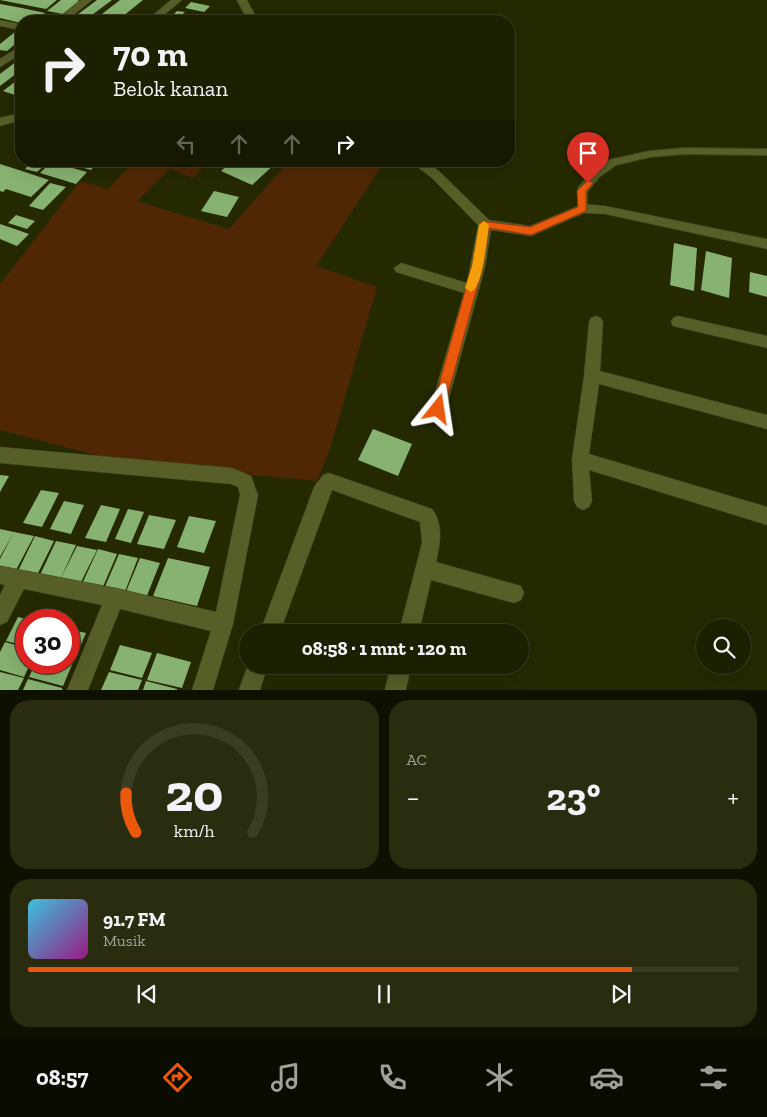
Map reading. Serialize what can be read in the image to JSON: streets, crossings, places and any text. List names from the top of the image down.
{
  "page": {
    "turn": ["70 m", "Belok kanan"],
    "limit": "30",
    "trip": "08:58 · 1 mnt · 120 m",
    "tile": "AC",
    "heat": ["−", "23°", "+"],
    "song": ["91.7 FM", "Musik"],
    "tabs": "08:57",
    "gauge": ["20", "km/h"]
  }
}
